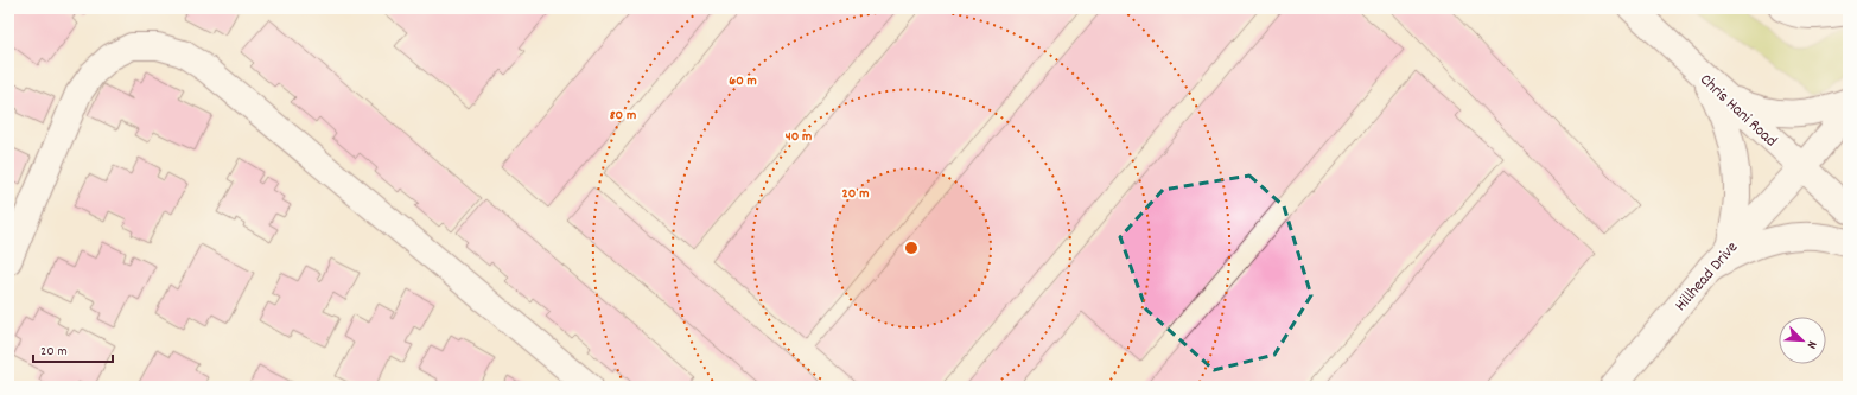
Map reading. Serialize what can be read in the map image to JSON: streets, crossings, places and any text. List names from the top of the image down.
{
  "streets": {
    "street": ["Chris Hani Road", "Hillhead Drive"]
  },
  "crossings": [
    ["Chris Hani Road", "Hillhead Drive"]
  ],
  "scale_bar": "20 m",
  "north": "bottom right",
  "rings": [
    "60 m",
    "80 m",
    "40 m",
    "20 m"
  ]
}
